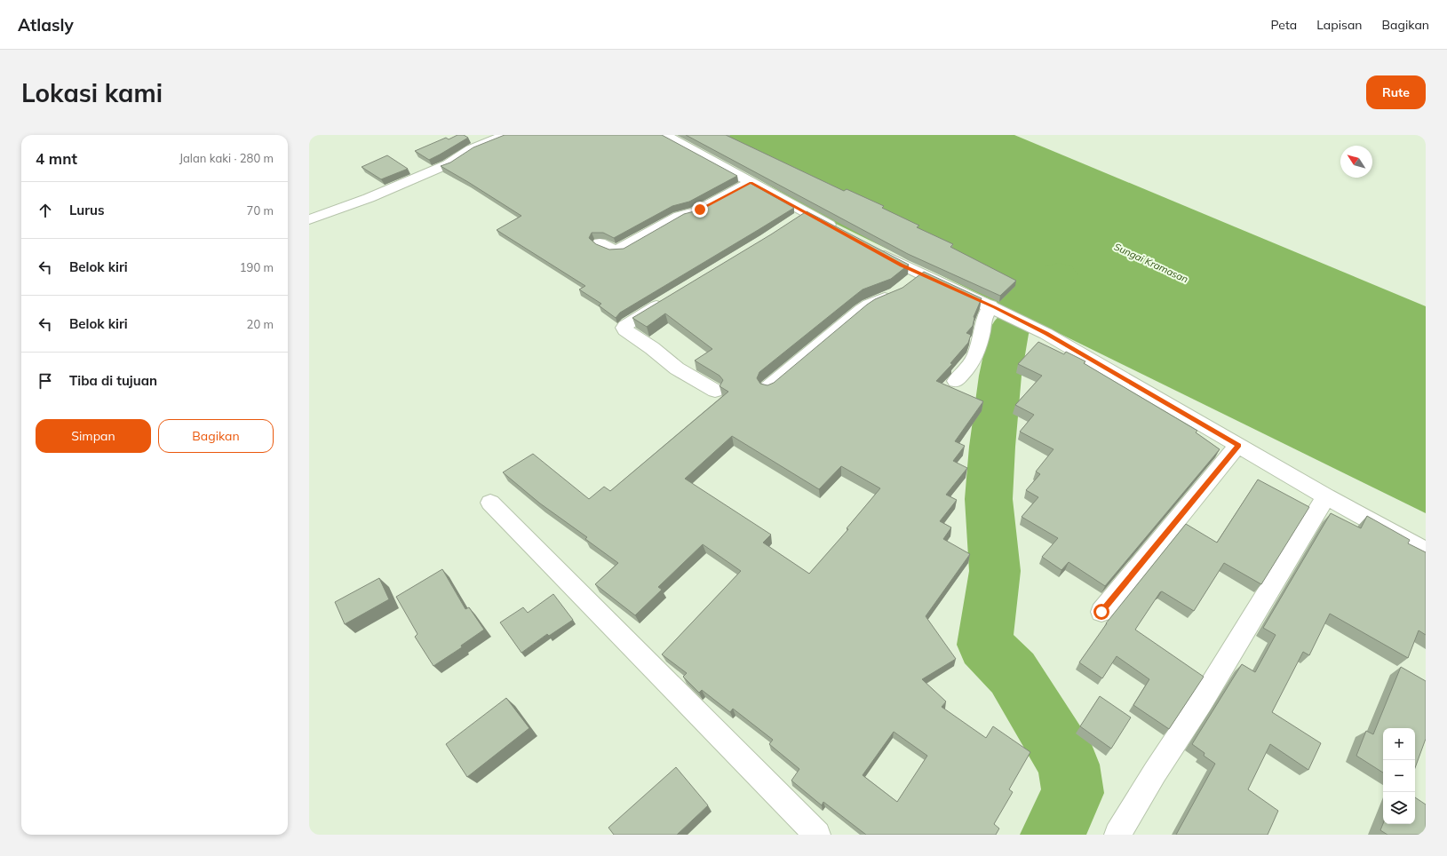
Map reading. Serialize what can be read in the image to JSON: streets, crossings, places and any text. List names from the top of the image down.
{
  "water": ["Sungai Kramasan"],
  "north": "top left",
  "page": {
    "header": "Atlasly",
    "nav": ["Peta", "Lapisan", "Bagikan"],
    "buttons": [
      "Rute",
      ["Simpan", "Bagikan"]
    ],
    "title": "Lokasi kami",
    "heading": ["4 mnt", "Jalan kaki · 280 m"],
    "list": [
      ["Lurus", "70 m"],
      ["Belok kiri", "190 m"],
      ["Belok kiri", "20 m"],
      "Tiba di tujuan"
    ],
    "map_buttons": ["+", "−"]
  }
}
